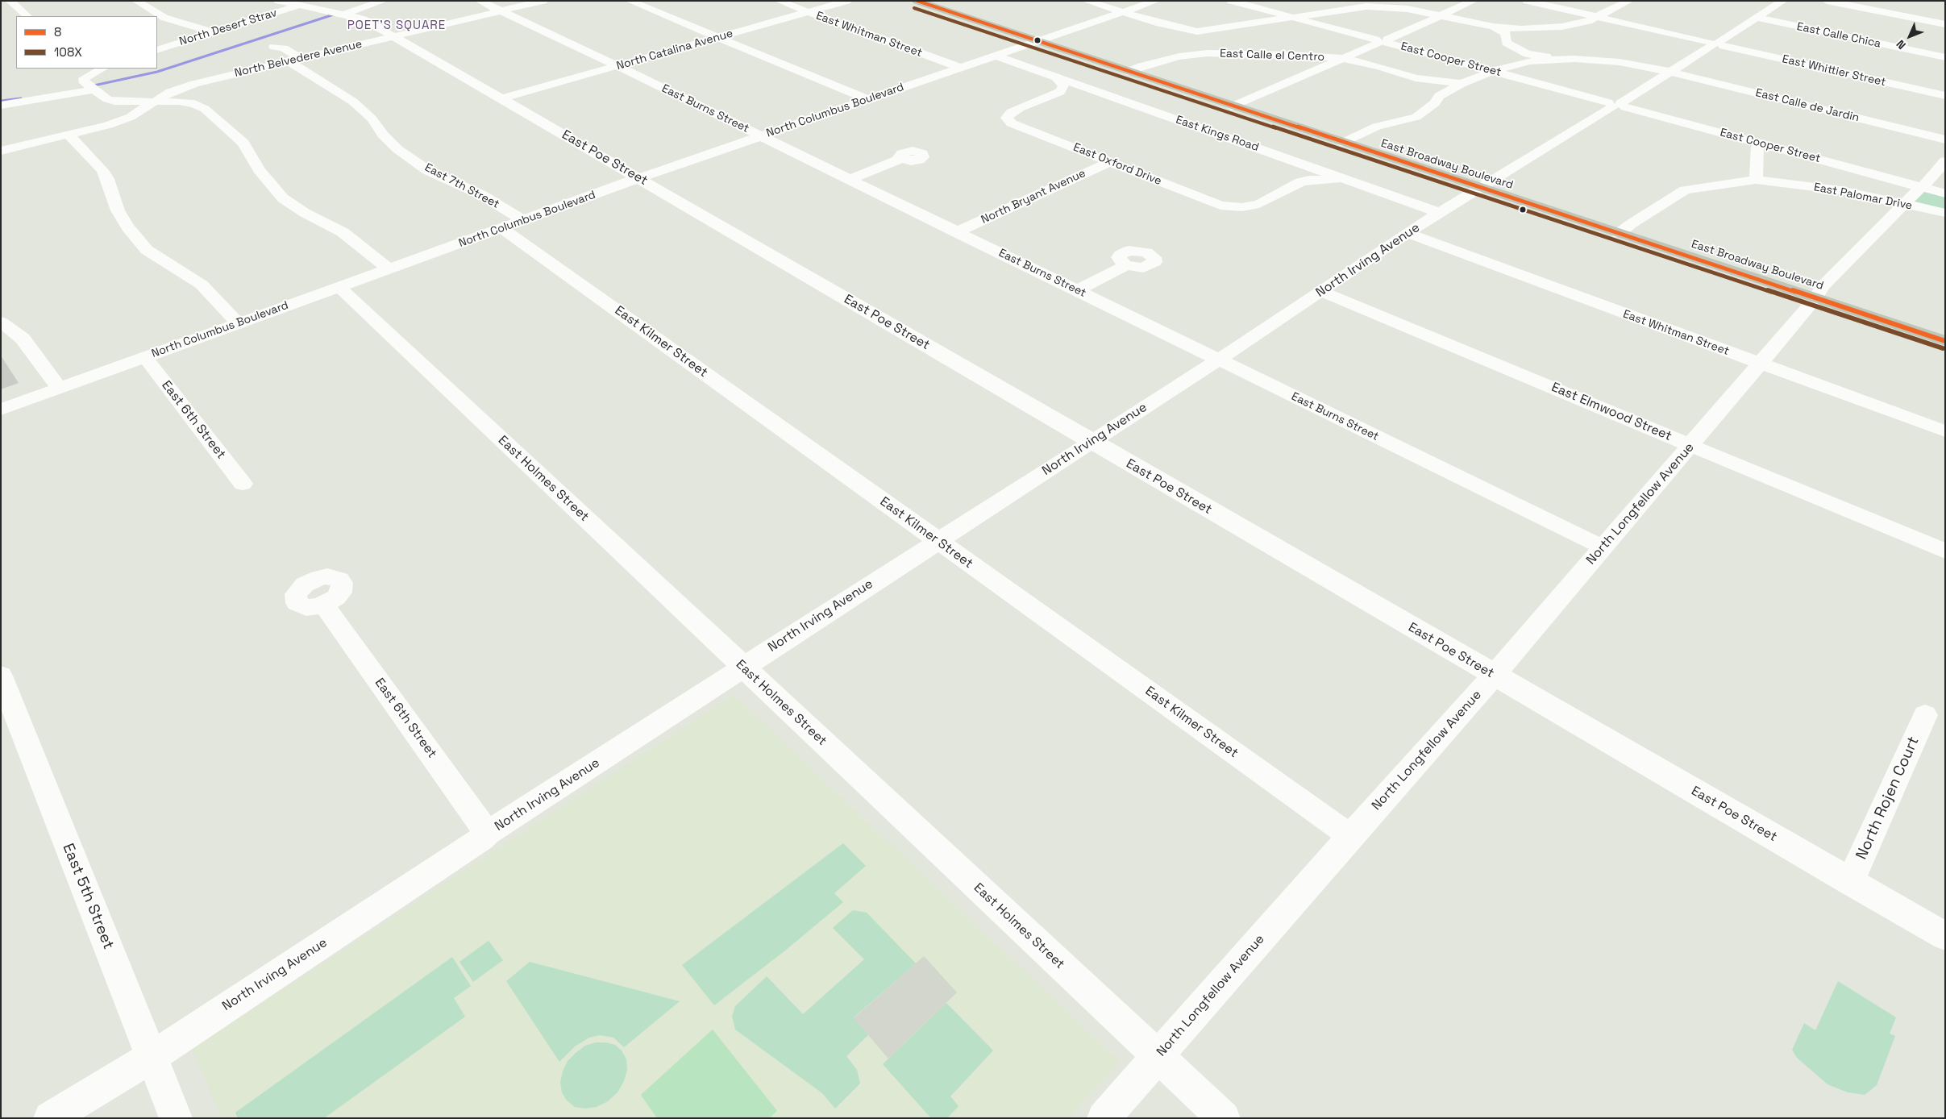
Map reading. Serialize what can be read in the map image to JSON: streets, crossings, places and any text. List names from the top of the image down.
{
  "streets": {
    "main road": ["East Broadway Boulevard"],
    "street": [
      "North Desert Strav",
      "East Whitman Street",
      "East Calle Chica",
      "North Catalina Avenue",
      "East Calle el Centro",
      "North Belvedere Avenue",
      "East Cooper Street",
      "East Whittier Street",
      "East Calle de Jardin",
      "East Burns Street",
      "North Columbus Boulevard",
      "East Kings Road",
      "East Poe Street",
      "East Oxford Drive",
      "East 7th Street",
      "North Bryant Avenue",
      "East Palomar Drive",
      "North Irving Avenue",
      "East Kilmer Street",
      "East Elmwood Street",
      "East 6th Street",
      "East Holmes Street",
      "North Longfellow Avenue",
      "North Rojen Court",
      "East 5th Street"
    ]
  },
  "crossings": [
    ["North Desert Strav", "East Poe Street"],
    ["East Whitman Street", "North Catalina Avenue"],
    ["East Whitman Street", "North Columbus Boulevard"],
    ["East Whitman Street", "North Irving Avenue"],
    ["East Whitman Street", "North Longfellow Avenue"],
    ["East Calle Chica", "North Irving Avenue"],
    ["North Catalina Avenue", "East Burns Street"],
    ["North Catalina Avenue", "East Poe Street"],
    ["East Calle el Centro", "East Calle de Jardin"],
    ["East Calle el Centro", "East Broadway Boulevard"],
    ["North Belvedere Avenue", "East Burns Street"],
    ["North Belvedere Avenue", "East Poe Street"],
    ["North Belvedere Avenue", "East 7th Street"],
    ["East Cooper Street", "East Calle de Jardin"],
    ["East Cooper Street", "North Irving Avenue"],
    ["East Cooper Street", "North Longfellow Avenue"],
    ["East Whittier Street", "North Irving Avenue"],
    ["East Calle de Jardin", "East Broadway Boulevard"],
    ["East Calle de Jardin", "North Irving Avenue"],
    ["East Burns Street", "North Columbus Boulevard"],
    ["East Burns Street", "North Bryant Avenue"],
    ["East Burns Street", "North Irving Avenue"],
    ["East Burns Street", "North Longfellow Avenue"],
    ["North Columbus Boulevard", "East Kings Road"],
    ["North Columbus Boulevard", "East Poe Street"],
    ["North Columbus Boulevard", "East Broadway Boulevard"],
    ["North Columbus Boulevard", "East 7th Street"],
    ["North Columbus Boulevard", "East Kilmer Street"],
    ["North Columbus Boulevard", "East 6th Street"],
    ["North Columbus Boulevard", "East Holmes Street"],
    ["East Kings Road", "East Oxford Drive"],
    ["East Kings Road", "North Irving Avenue"],
    ["East Poe Street", "North Irving Avenue"],
    ["East Poe Street", "North Longfellow Avenue"],
    ["East Poe Street", "North Rojen Court"],
    ["East Oxford Drive", "North Bryant Avenue"],
    ["East Broadway Boulevard", "East Palomar Drive"],
    ["East Broadway Boulevard", "North Irving Avenue"],
    ["East Broadway Boulevard", "North Longfellow Avenue"],
    ["East Palomar Drive", "North Longfellow Avenue"],
    ["North Irving Avenue", "East Kilmer Street"],
    ["North Irving Avenue", "East Elmwood Street"],
    ["North Irving Avenue", "East 6th Street"],
    ["North Irving Avenue", "East Holmes Street"],
    ["North Irving Avenue", "East 5th Street"],
    ["East Kilmer Street", "North Longfellow Avenue"],
    ["East Elmwood Street", "North Longfellow Avenue"],
    ["East Holmes Street", "North Longfellow Avenue"]
  ],
  "districts": ["POET'S SQUARE"],
  "lines": ["transit line 8", "transit line 108X"],
  "legend": ["8", "108X"],
  "north": "bottom left"
}
